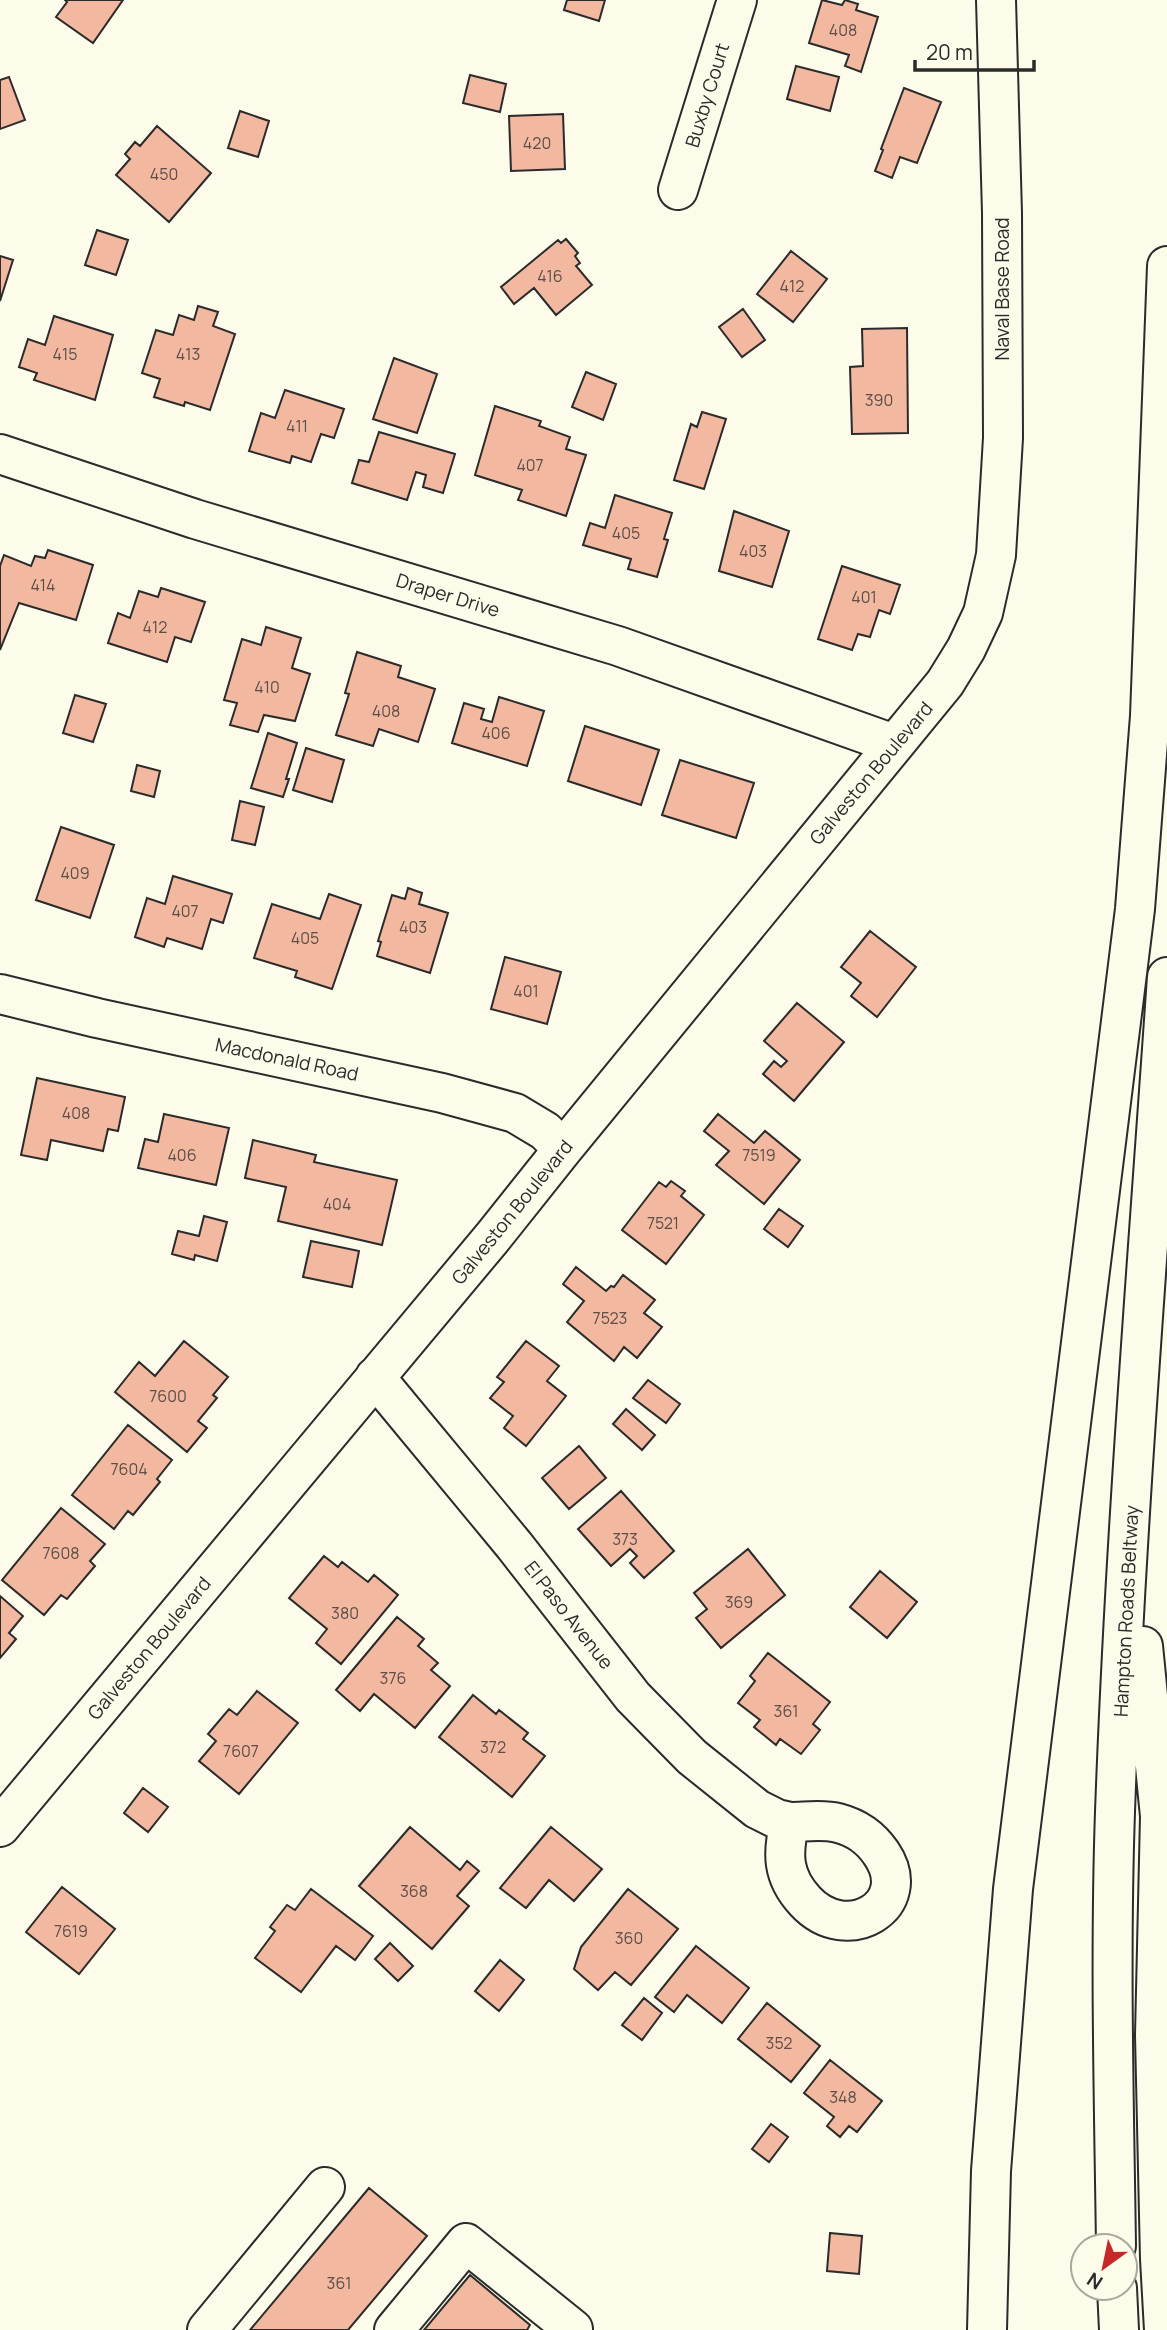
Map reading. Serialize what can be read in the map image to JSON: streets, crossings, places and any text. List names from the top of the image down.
{
  "streets": {
    "main road": [
      "Buxby Court",
      "Naval Base Road",
      "Draper Drive",
      "Galveston Boulevard",
      "Macdonald Road",
      "Hampton Roads Beltway",
      "El Paso Avenue"
    ]
  },
  "crossings": [
    ["Naval Base Road", "Galveston Boulevard"],
    ["Draper Drive", "Galveston Boulevard"],
    ["Galveston Boulevard", "Macdonald Road"],
    ["Galveston Boulevard", "El Paso Avenue"]
  ],
  "house_numbers": [
    "408",
    "420",
    "450",
    "416",
    "412",
    "415",
    "413",
    "390",
    "411",
    "407",
    "405",
    "403",
    "414",
    "401",
    "412",
    "410",
    "408",
    "406",
    "409",
    "407",
    "403",
    "405",
    "401",
    "408",
    "406",
    "7519",
    "404",
    "7521",
    "7523",
    "7600",
    "7604",
    "373",
    "7608",
    "369",
    "380",
    "376",
    "361",
    "372",
    "7607",
    "368",
    "7619",
    "360",
    "352",
    "348",
    "361"
  ],
  "scale_bar": "20 m",
  "north": "bottom left"
}
